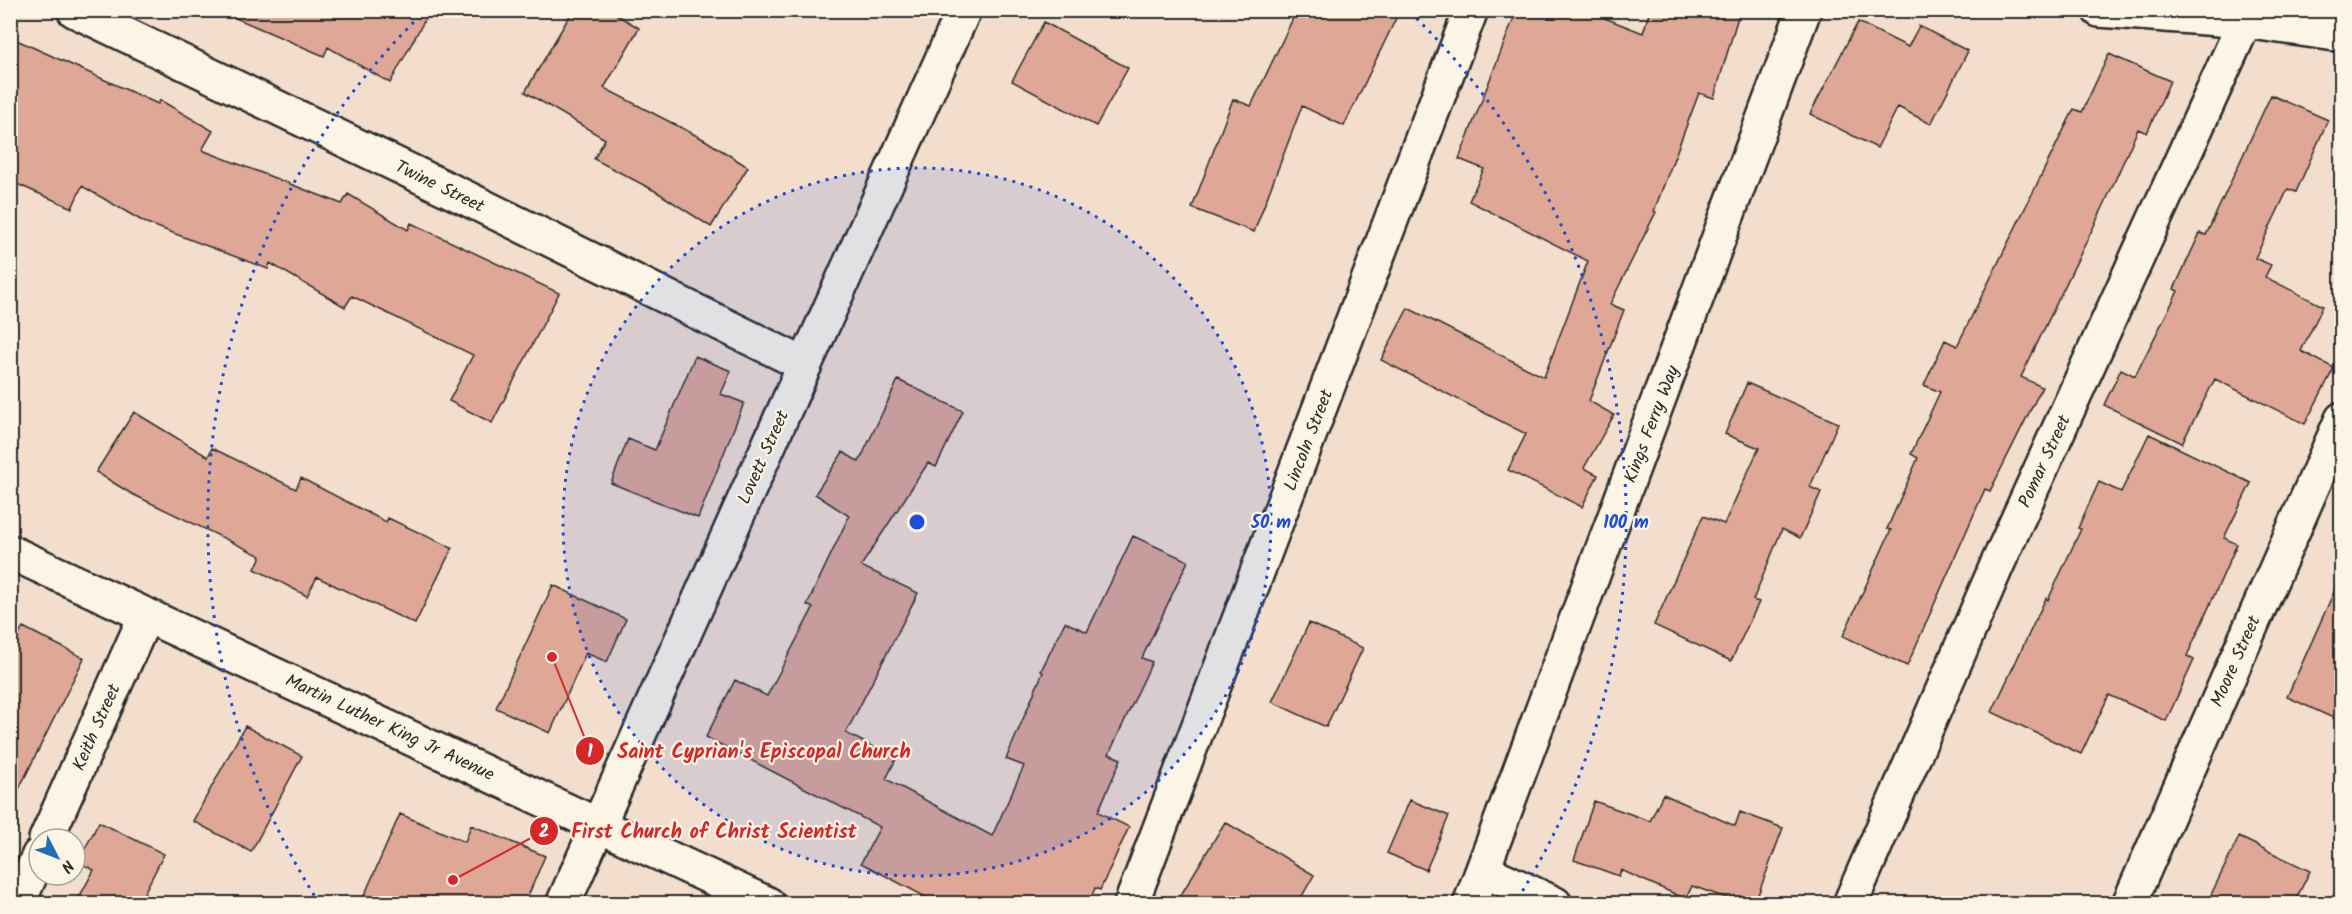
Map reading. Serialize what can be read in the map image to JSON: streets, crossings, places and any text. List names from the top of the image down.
{
  "streets": {
    "street": [
      "Twine Street",
      "Kings Ferry Way",
      "Lincoln Street",
      "Lovett Street",
      "Pomar Street",
      "Moore Street",
      "Keith Street",
      "Martin Luther King Jr Avenue"
    ]
  },
  "crossings": [
    ["Twine Street", "Lovett Street"],
    ["Lovett Street", "Martin Luther King Jr Avenue"],
    ["Keith Street", "Martin Luther King Jr Avenue"]
  ],
  "places": ["Saint Cyprian's Episcopal Church", "First Church of Christ Scientist"],
  "north": "bottom right",
  "rings": ["50 m", "100 m"]
}
